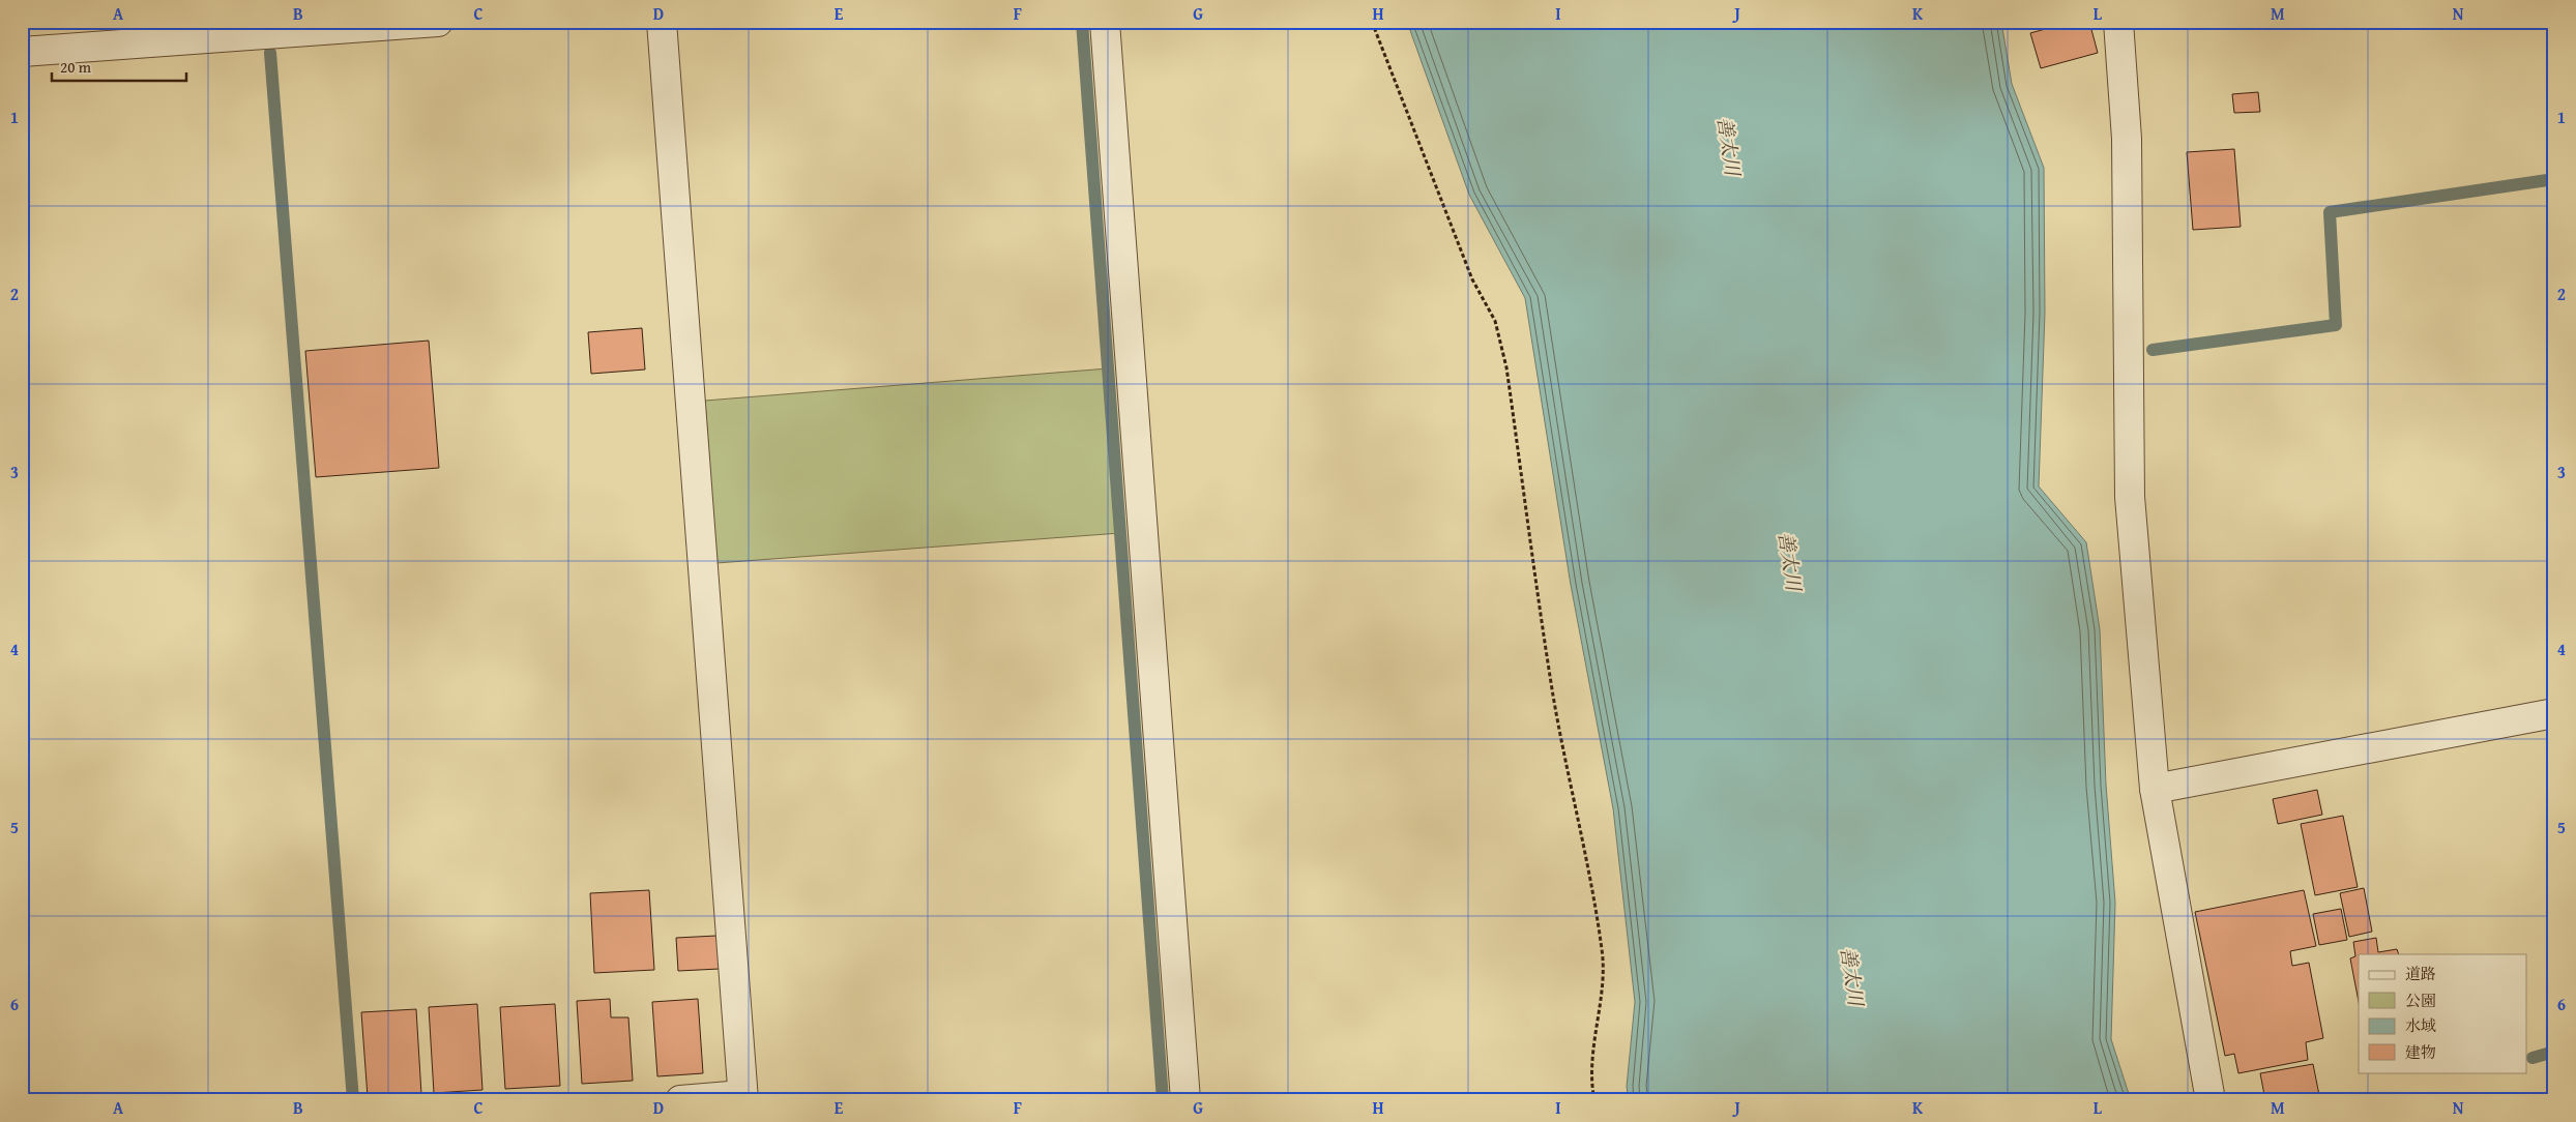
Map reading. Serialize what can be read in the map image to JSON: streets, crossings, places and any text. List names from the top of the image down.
{
  "water": ["善太川"],
  "legend": [
    "道路",
    "公園",
    "水域",
    "建物"
  ],
  "scale_bar": "20 m",
  "grid": {
    "columns": [
      "A",
      "B",
      "C",
      "D",
      "E",
      "F",
      "G",
      "H",
      "I",
      "J",
      "K",
      "L",
      "M",
      "N"
    ],
    "rows": [
      "1",
      "2",
      "3",
      "4",
      "5",
      "6"
    ]
  }
}
